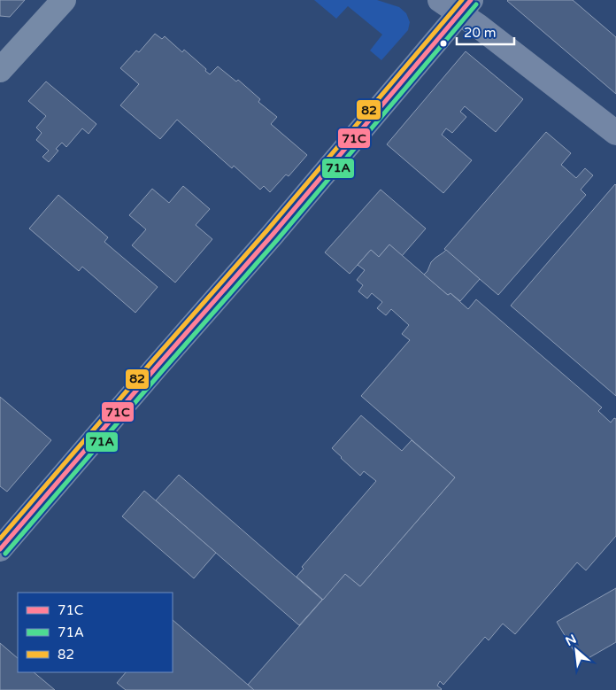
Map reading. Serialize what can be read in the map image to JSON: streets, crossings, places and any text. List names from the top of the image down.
{
  "lines": ["transit line 71C", "transit line 82", "transit line 71A"],
  "legend": ["71C", "71A", "82"],
  "scale_bar": "20 m",
  "north": "top left"
}
